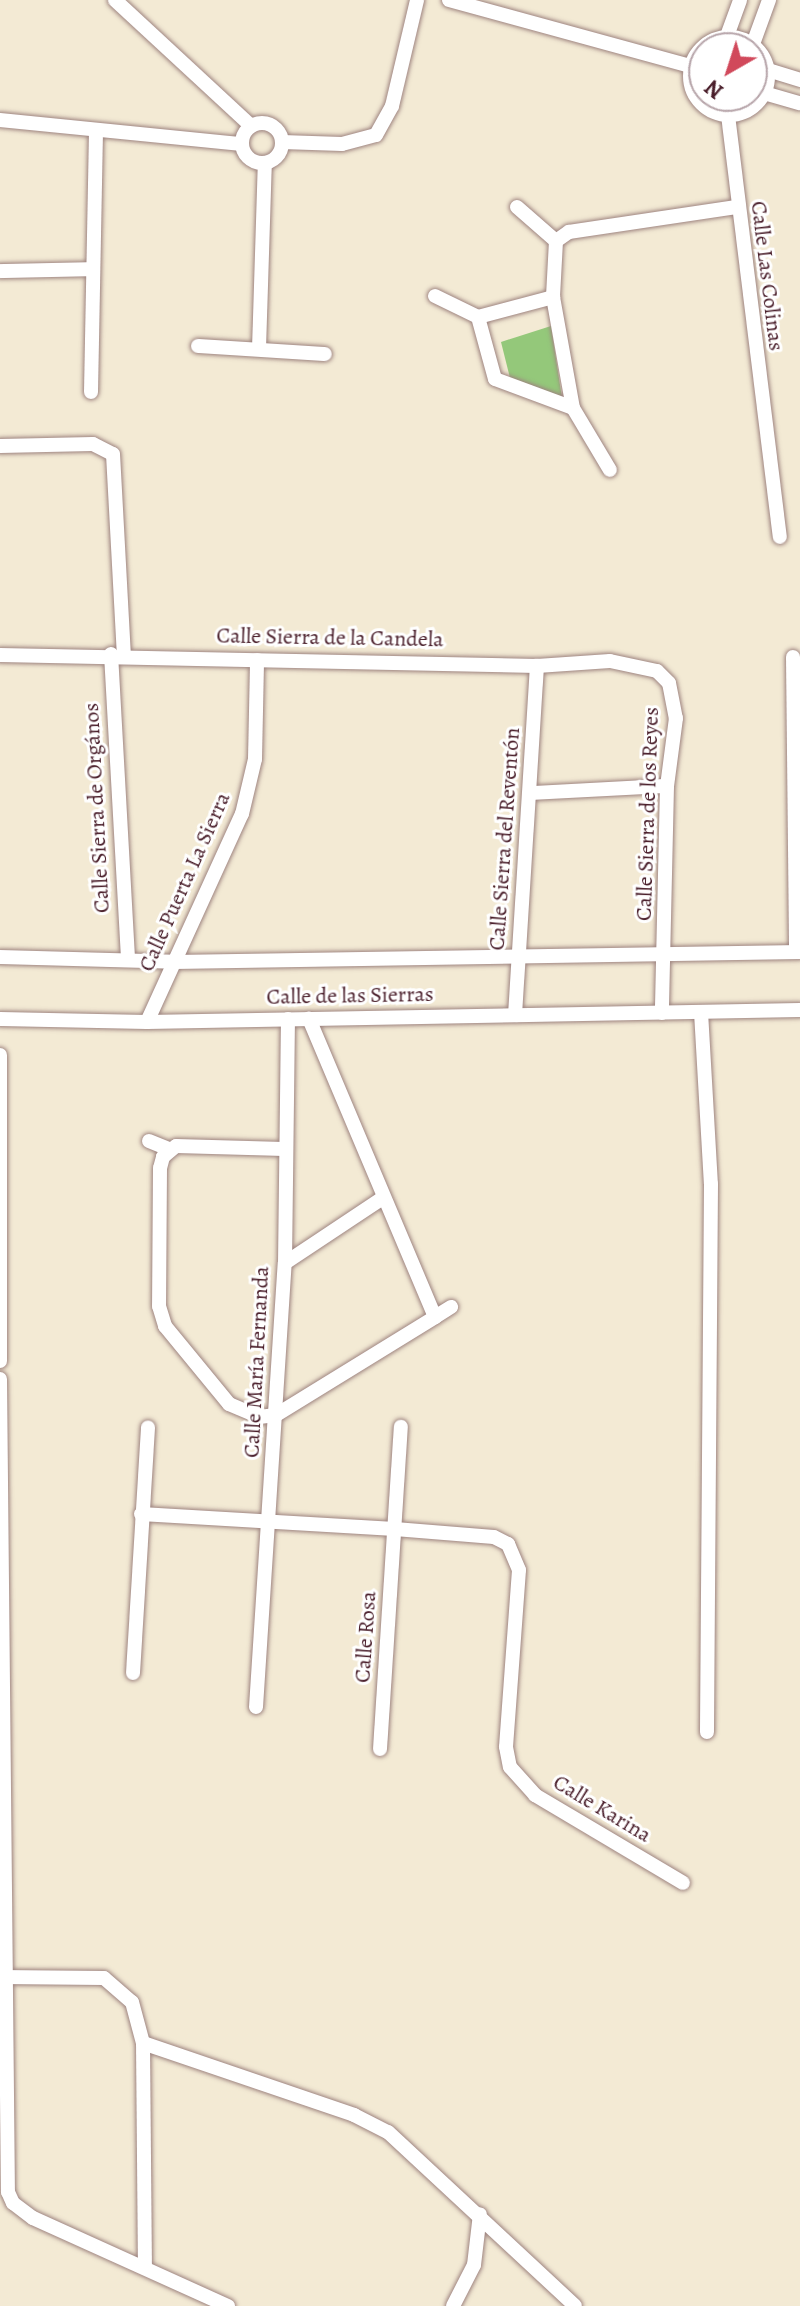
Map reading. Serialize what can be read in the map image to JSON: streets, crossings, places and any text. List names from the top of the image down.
{
  "streets": {
    "street": [
      "Calle Las Colinas",
      "Calle Sierra de la Candela",
      "Calle Sierra de Orgános",
      "Calle Sierra de los Reyes",
      "Calle Sierra del Reventón",
      "Calle Puerta La Sierra",
      "Calle de las Sierras",
      "Calle María Fernanda",
      "Calle Rosa",
      "Calle Karina"
    ]
  },
  "crossings": [
    ["Calle Sierra de la Candela", "Calle Sierra de Orgános"],
    ["Calle Sierra de la Candela", "Calle Sierra de los Reyes"],
    ["Calle Sierra de la Candela", "Calle Sierra del Reventón"],
    ["Calle Sierra de la Candela", "Calle Puerta La Sierra"],
    ["Calle Sierra de los Reyes", "Calle de las Sierras"],
    ["Calle Sierra del Reventón", "Calle de las Sierras"],
    ["Calle Puerta La Sierra", "Calle de las Sierras"],
    ["Calle de las Sierras", "Calle María Fernanda"],
    ["Calle Rosa", "Calle Karina"]
  ],
  "north": "bottom left"
}
